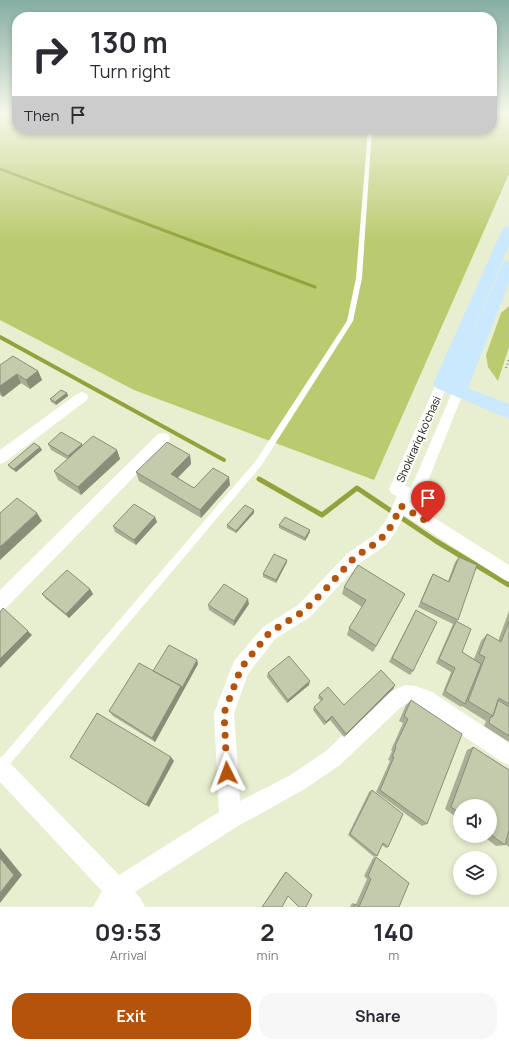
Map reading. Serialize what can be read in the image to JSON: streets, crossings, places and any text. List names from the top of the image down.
{
  "streets": {
    "main road": ["Shokirariq ko'chasi"]
  },
  "page": {
    "turn": ["130 m", "Turn right"],
    "then": "Then",
    "eta": [
      "09:53",
      "Arrival",
      "2",
      "min",
      "140",
      "m"
    ],
    "buttons": ["Exit", "Share"]
  }
}
